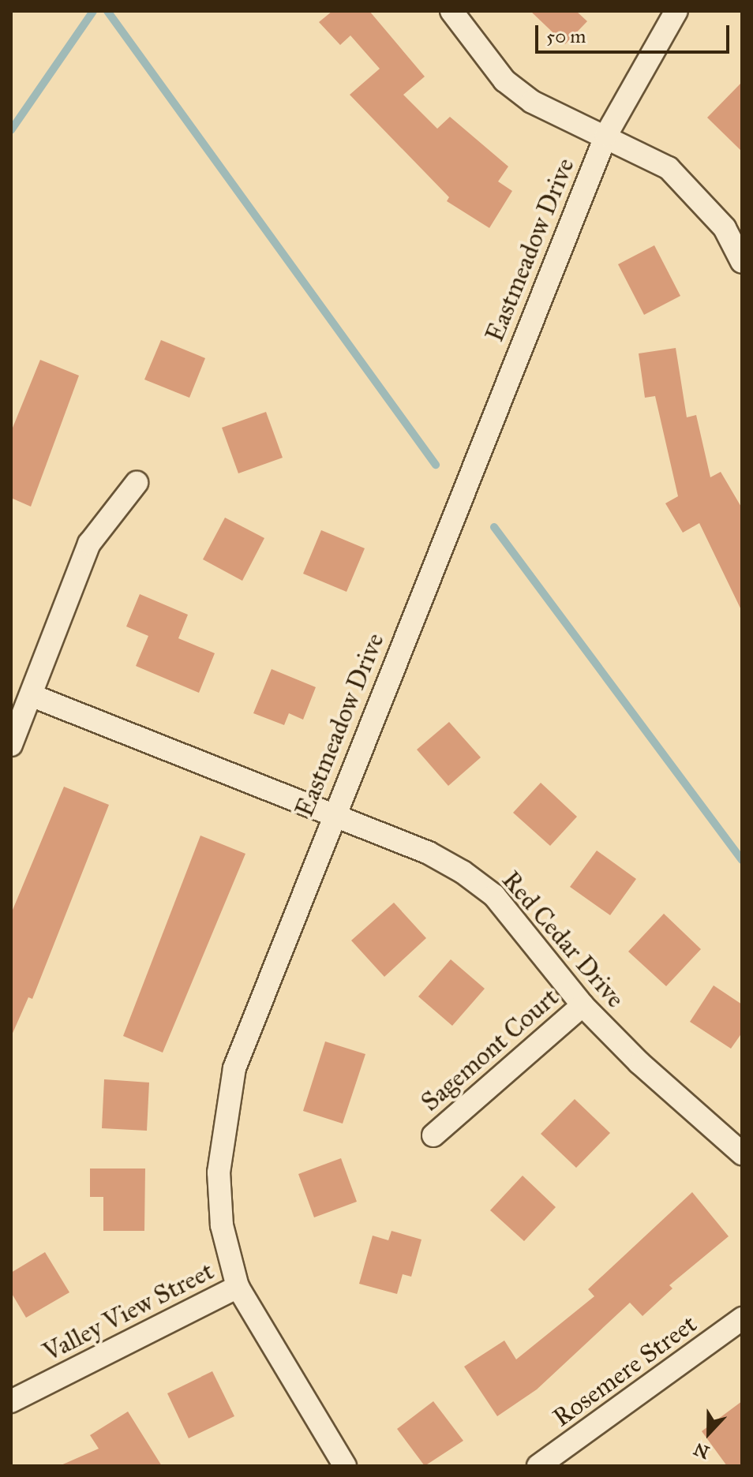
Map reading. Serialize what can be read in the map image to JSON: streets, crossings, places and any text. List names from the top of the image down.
{
  "streets": {
    "street": [
      "Eastmeadow Drive",
      "Red Cedar Drive",
      "Sagemont Court",
      "Valley View Street",
      "Rosemere Street"
    ]
  },
  "crossings": [
    ["Eastmeadow Drive", "Red Cedar Drive"],
    ["Eastmeadow Drive", "Valley View Street"],
    ["Red Cedar Drive", "Sagemont Court"]
  ],
  "scale_bar": "50 m",
  "north": "bottom"
}
